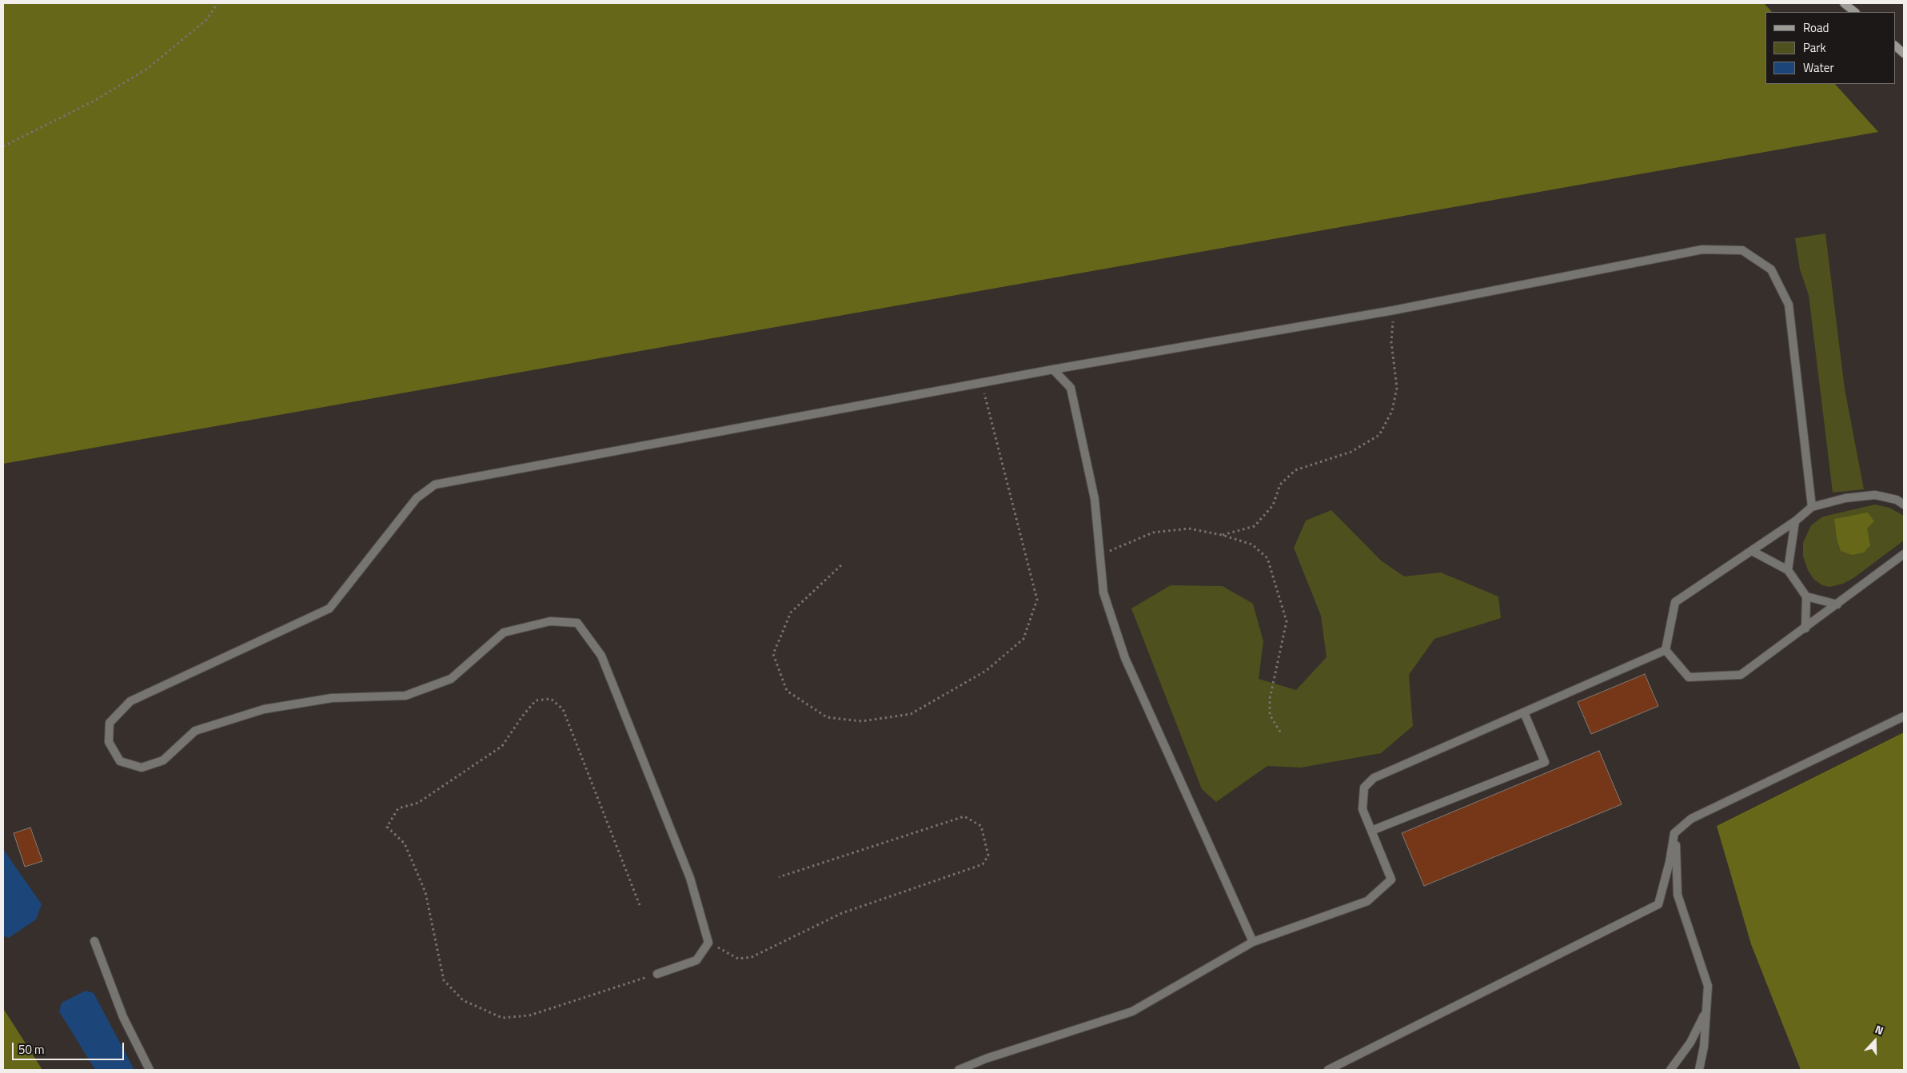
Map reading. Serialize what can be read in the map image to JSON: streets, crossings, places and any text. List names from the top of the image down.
{
  "legend": ["Road", "Park", "Water"],
  "scale_bar": "50 m",
  "north": "top"
}
